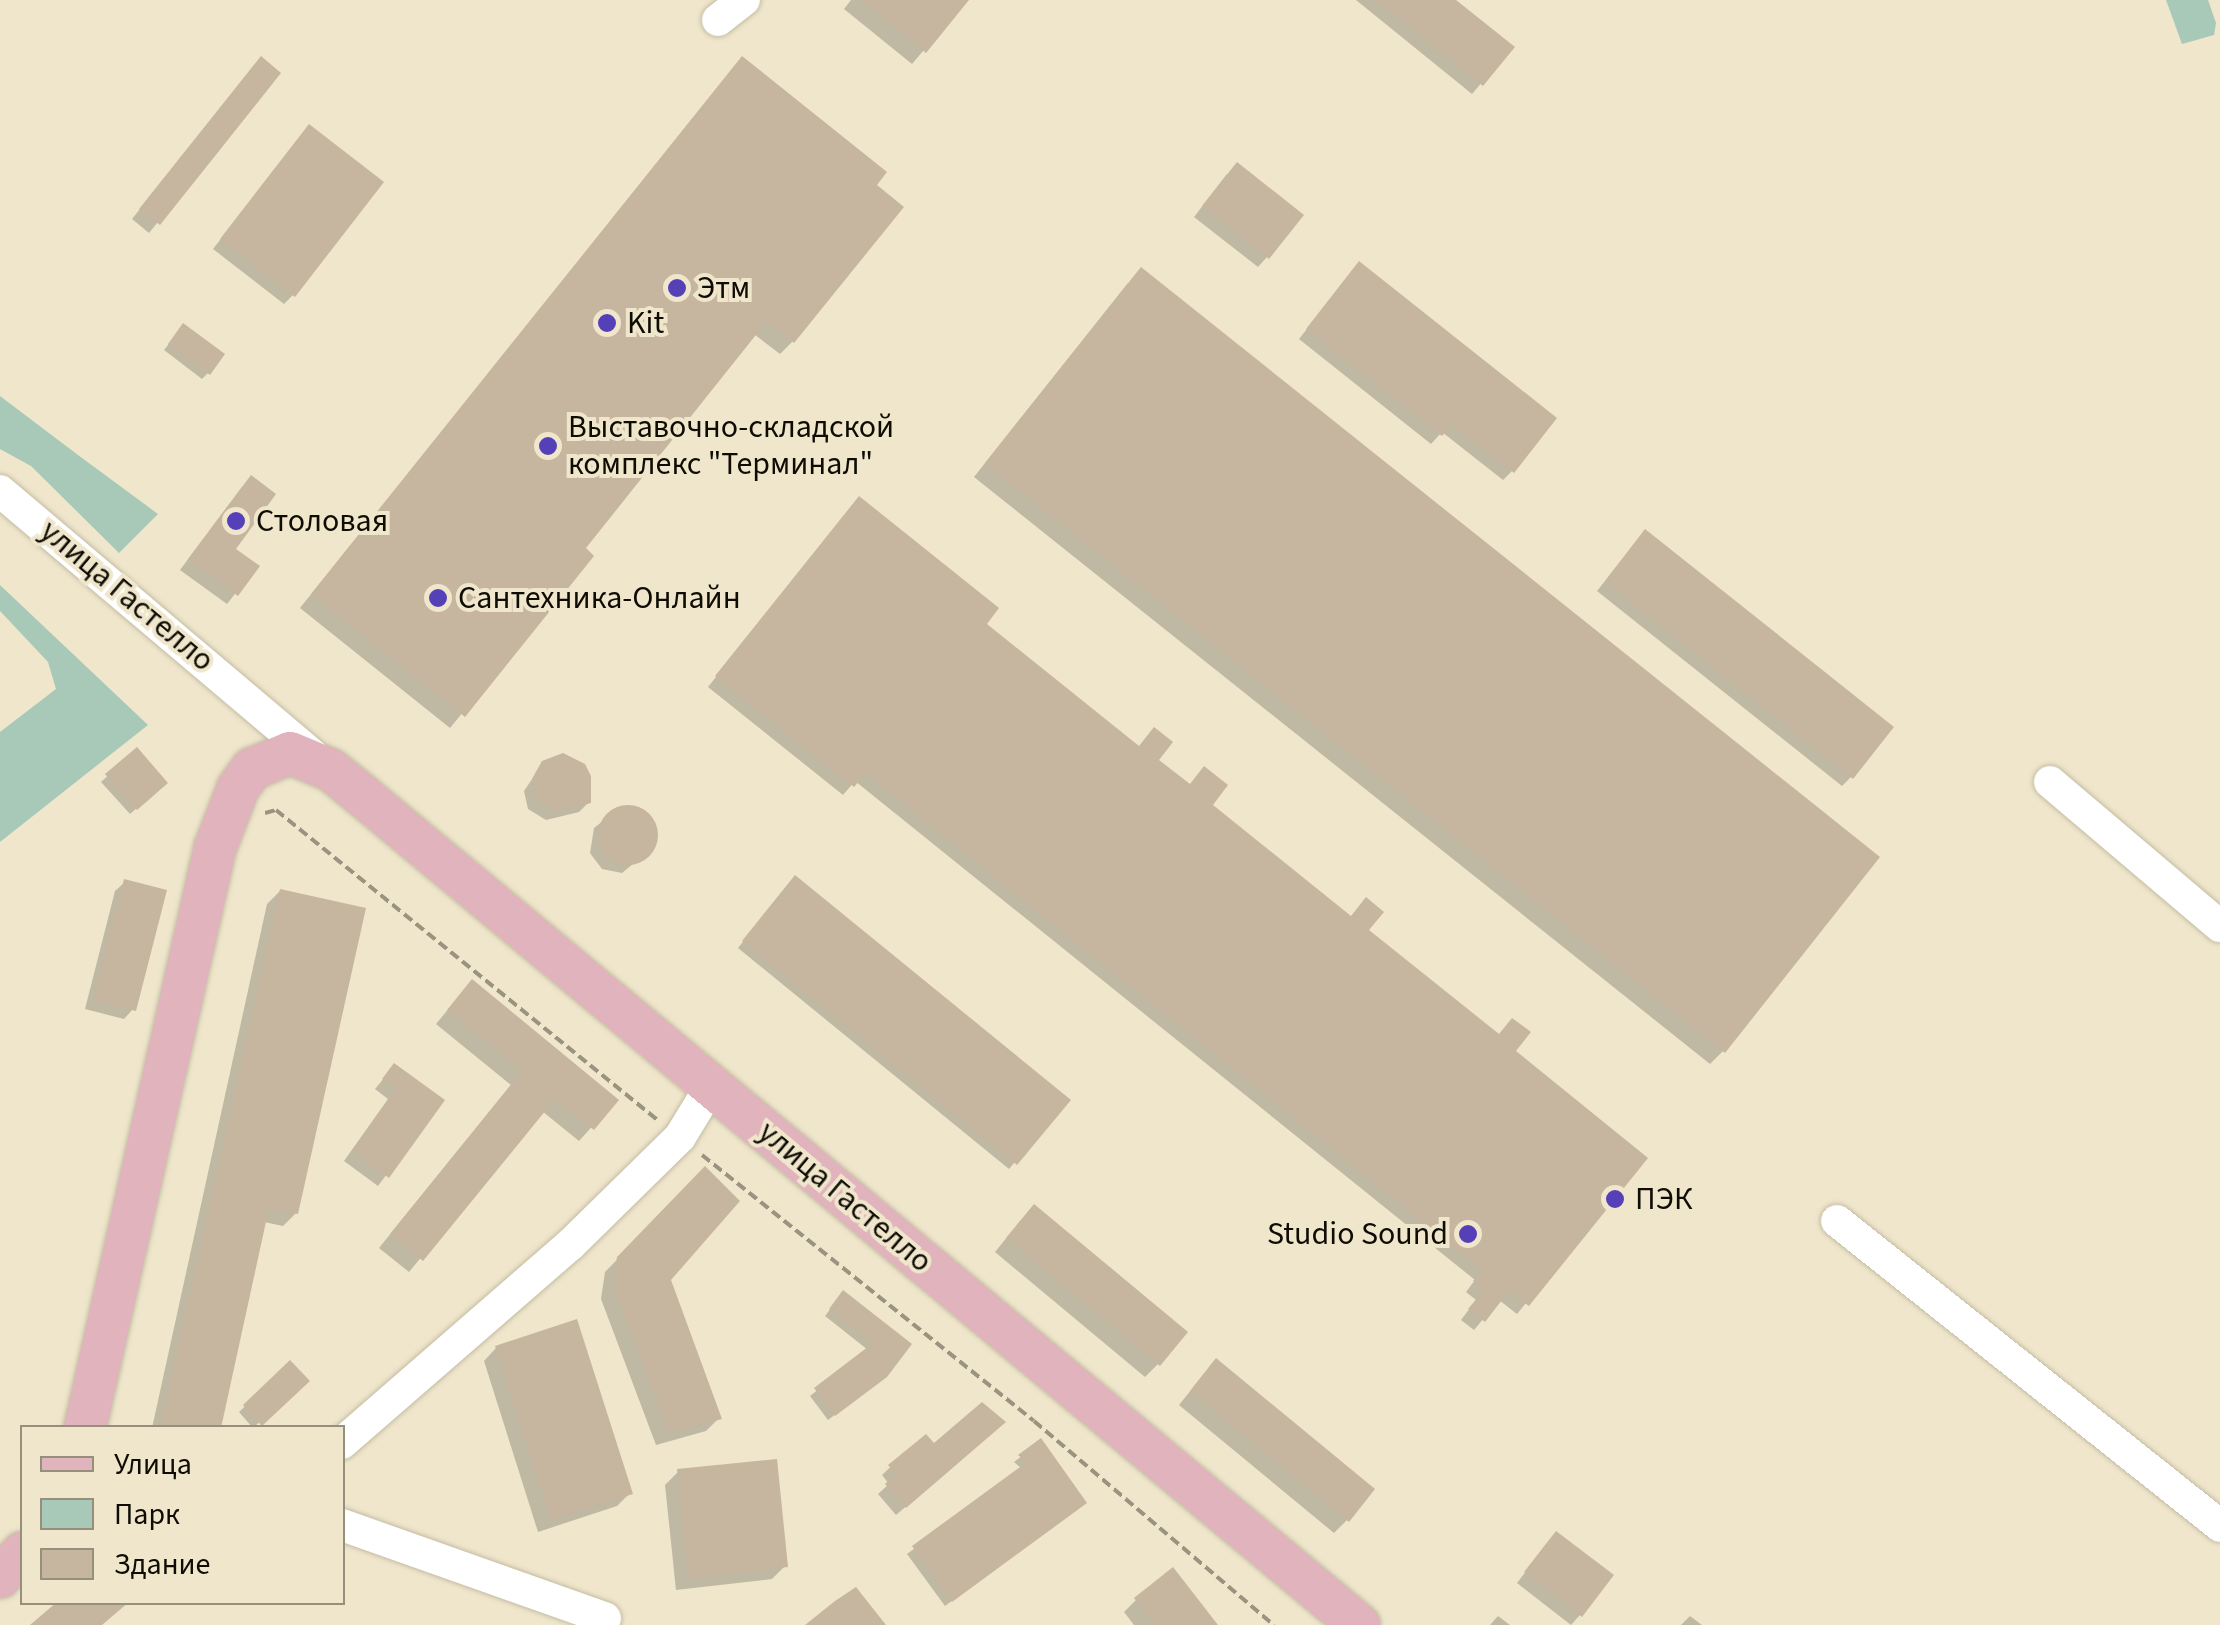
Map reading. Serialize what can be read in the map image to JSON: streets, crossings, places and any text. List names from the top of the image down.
{
  "streets": {
    "main road": ["улица Гастелло"]
  },
  "places": [
    "Этм",
    "Kit",
    "Выставочно-складской комплекс \"Терминал\"",
    "Столовая",
    "Сантехника-Онлайн",
    "ПЭК",
    "Studio Sound"
  ],
  "legend": ["Улица", "Парк", "Здание"]
}
